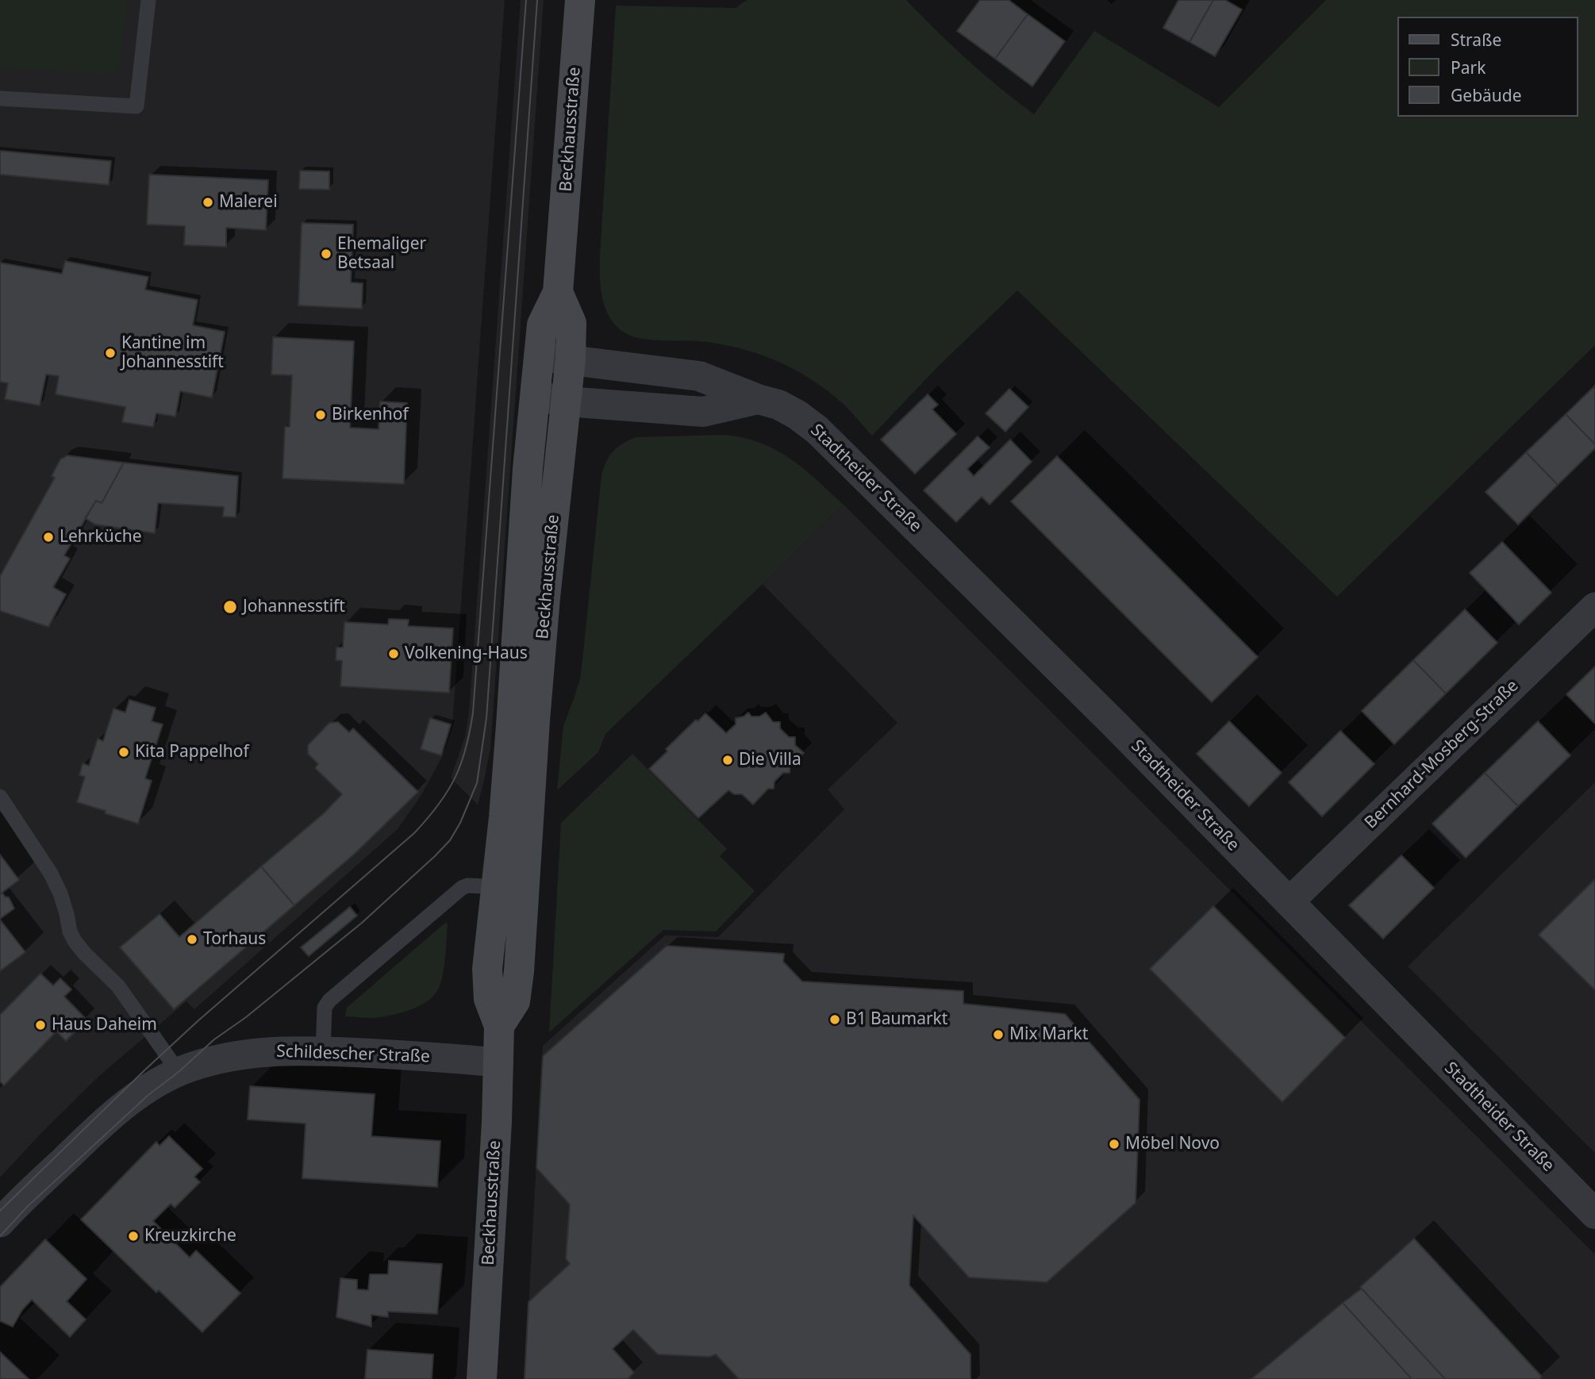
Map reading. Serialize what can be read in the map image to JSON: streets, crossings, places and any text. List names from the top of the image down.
{
  "streets": {
    "main road": ["Beckhausstraße"],
    "street": ["Stadtheider Straße", "Bernhard-Mosberg-Straße", "Schildescher Straße"]
  },
  "crossings": [
    ["Beckhausstraße", "Stadtheider Straße"],
    ["Beckhausstraße", "Schildescher Straße"],
    ["Stadtheider Straße", "Bernhard-Mosberg-Straße"]
  ],
  "places": [
    "Malerei",
    "Ehemaliger Betsaal",
    "Kantine im Johannesstift",
    "Birkenhof",
    "Lehrküche",
    "Johannesstift",
    "Volkening-Haus",
    "Kita Pappelhof",
    "Die Villa",
    "Torhaus",
    "B1 Baumarkt",
    "Haus Daheim",
    "Mix Markt",
    "Möbel Novo",
    "Kreuzkirche"
  ],
  "legend": ["Straße", "Park", "Gebäude"]
}
